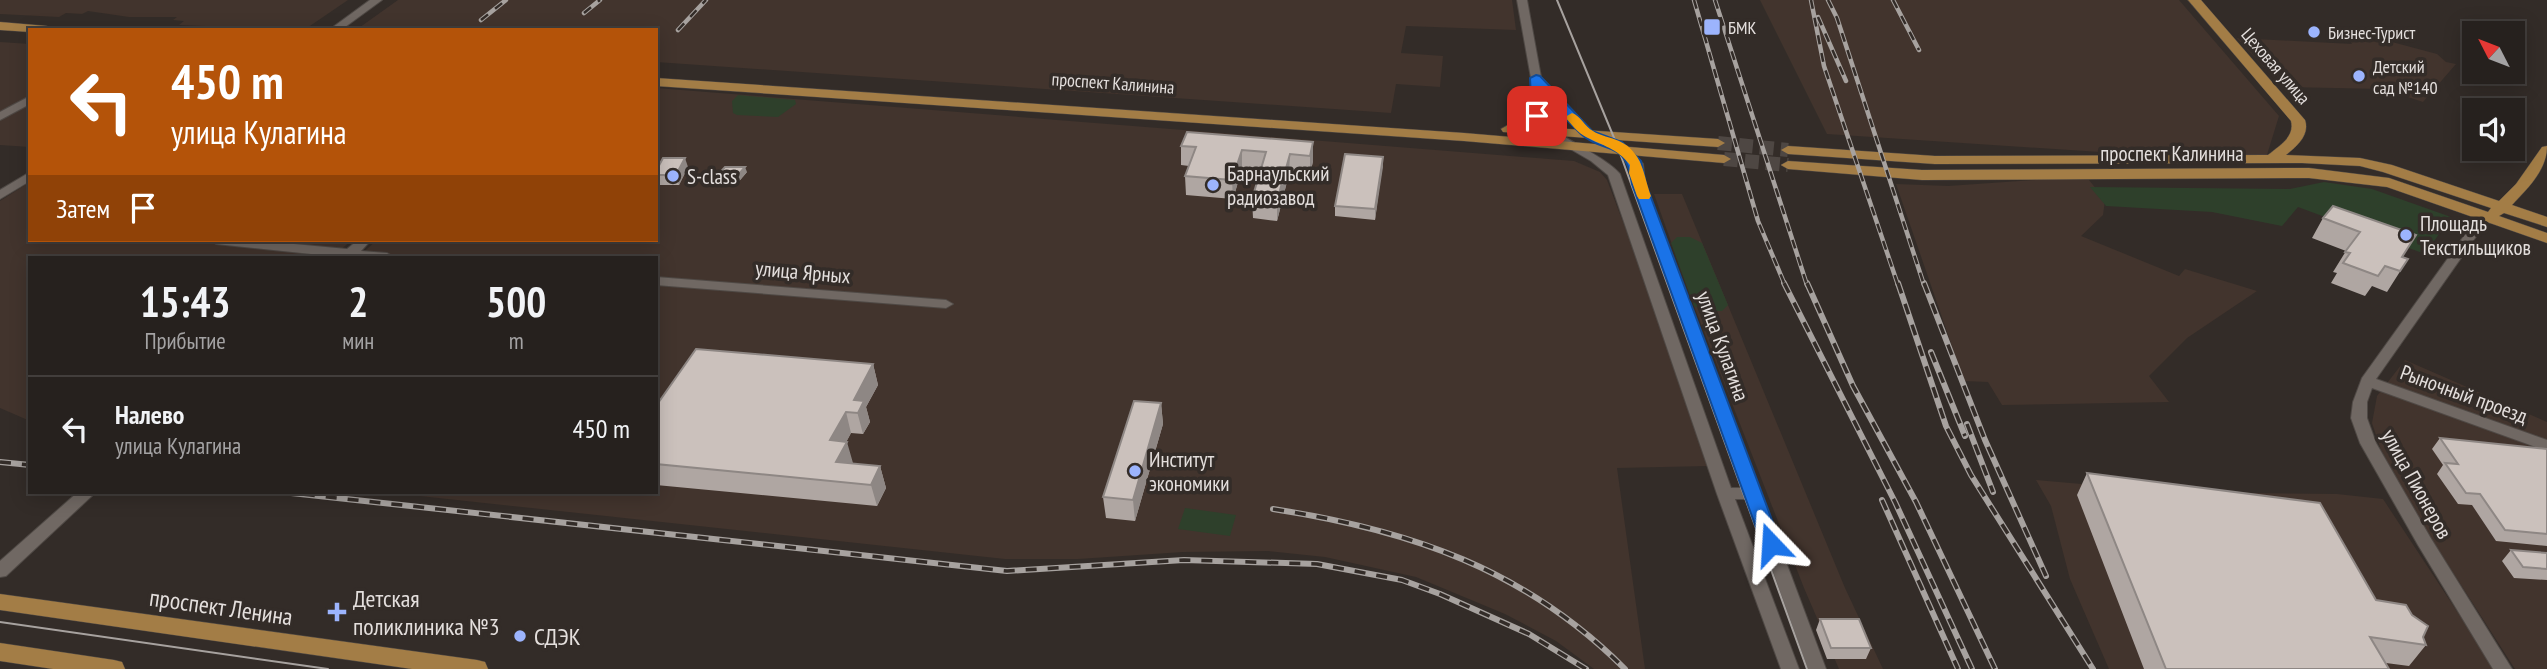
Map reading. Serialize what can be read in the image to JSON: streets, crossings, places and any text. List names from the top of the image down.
{
  "streets": {
    "main road": ["Цеховая улица", "проспект Калинина", "проспект Ленина"],
    "street": [
      "улица Ярных",
      "улица Кулагина",
      "Рыночный проезд",
      "улица Пионеров"
    ]
  },
  "crossings": [
    ["Цеховая улица", "проспект Калинина"],
    ["проспект Калинина", "улица Пионеров"],
    ["Рыночный проезд", "улица Пионеров"]
  ],
  "places": {
    "transit": ["БМК"],
    "other": [
      "Бизнес-Турист",
      "Детский сад №140",
      "S-class",
      "Барнаульский радиозавод",
      "Площадь Текстильщиков",
      "Институт экономики",
      "СДЭК"
    ],
    "health": ["Детская поликлиника №3"]
  },
  "north": "top left",
  "page": {
    "turn": ["450 m", "улица Кулагина"],
    "then": "Затем",
    "eta": [
      "15:43",
      "Прибытие",
      "2",
      "мин",
      "500",
      "m"
    ],
    "list": [
      {
        "name": "Налево",
        "note": "улица Кулагина",
        "value": "450 m"
      }
    ]
  }
}
